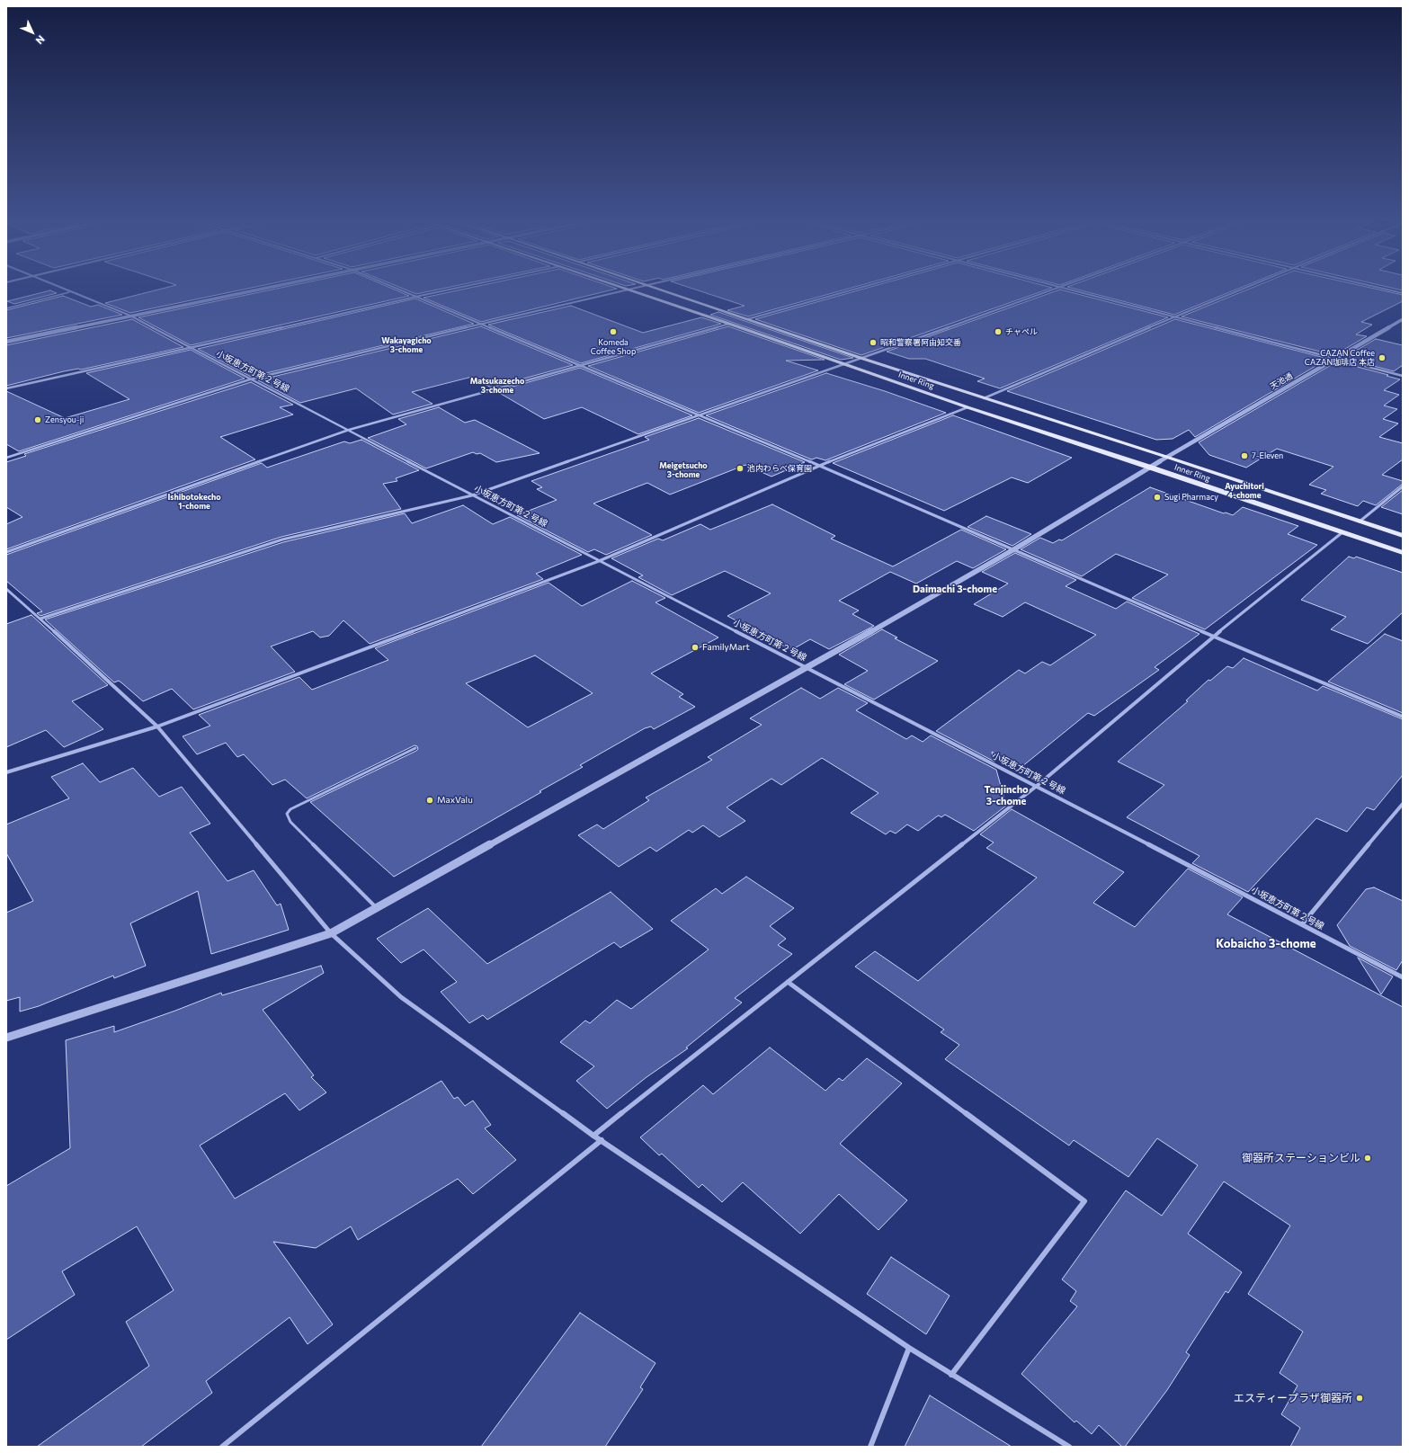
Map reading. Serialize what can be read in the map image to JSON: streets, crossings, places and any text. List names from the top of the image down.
{
  "streets": {
    "main road": ["Inner Ring"],
    "street": ["小坂恵方町第２号線", "天池通"]
  },
  "crossings": [
    ["小坂恵方町第２号線", "天池通"],
    ["Inner Ring", "天池通"]
  ],
  "districts": [
    "Wakayagicho 3-chome",
    "Matsukazecho 3-chome",
    "Meigetsucho 3-chome",
    "Ayuchitori 4-chome",
    "Ishibotokecho 1-chome",
    "Daimachi 3-chome",
    "Tenjincho 3-chome",
    "Kobaicho 3-chome"
  ],
  "places": [
    "Komeda Coffee Shop",
    "チャペル",
    "昭和警察署阿由知交番",
    "CAZAN Coffee CAZAN珈琲店 本店",
    "Zensyou-ji",
    "7-Eleven",
    "池内わらべ保育園",
    "Sugi Pharmacy",
    "FamilyMart",
    "MaxValu",
    "御器所ステーションビル",
    "エスティープラザ御器所"
  ],
  "north": "bottom right"
}
